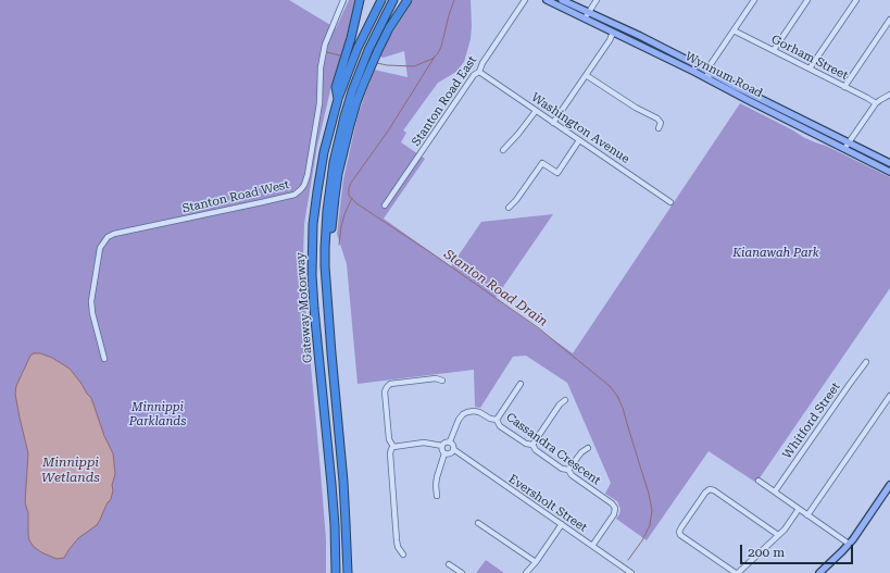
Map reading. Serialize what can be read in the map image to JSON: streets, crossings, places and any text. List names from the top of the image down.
{
  "streets": {
    "highway": ["Gateway Motorway"],
    "main road": ["Wynnum Road"],
    "street": [
      "Gorham Street",
      "Stanton Road East",
      "Washington Avenue",
      "Stanton Road West",
      "Whitford Street",
      "Cassandra Crescent",
      "Eversholt Street"
    ]
  },
  "crossings": [
    ["Stanton Road East", "Washington Avenue"],
    ["Cassandra Crescent", "Eversholt Street"]
  ],
  "water": ["Stanton Road Drain", "Minnippi Wetlands"],
  "parks": ["Kianawah Park", "Minnippi Parklands"],
  "scale_bar": "200 m"
}
